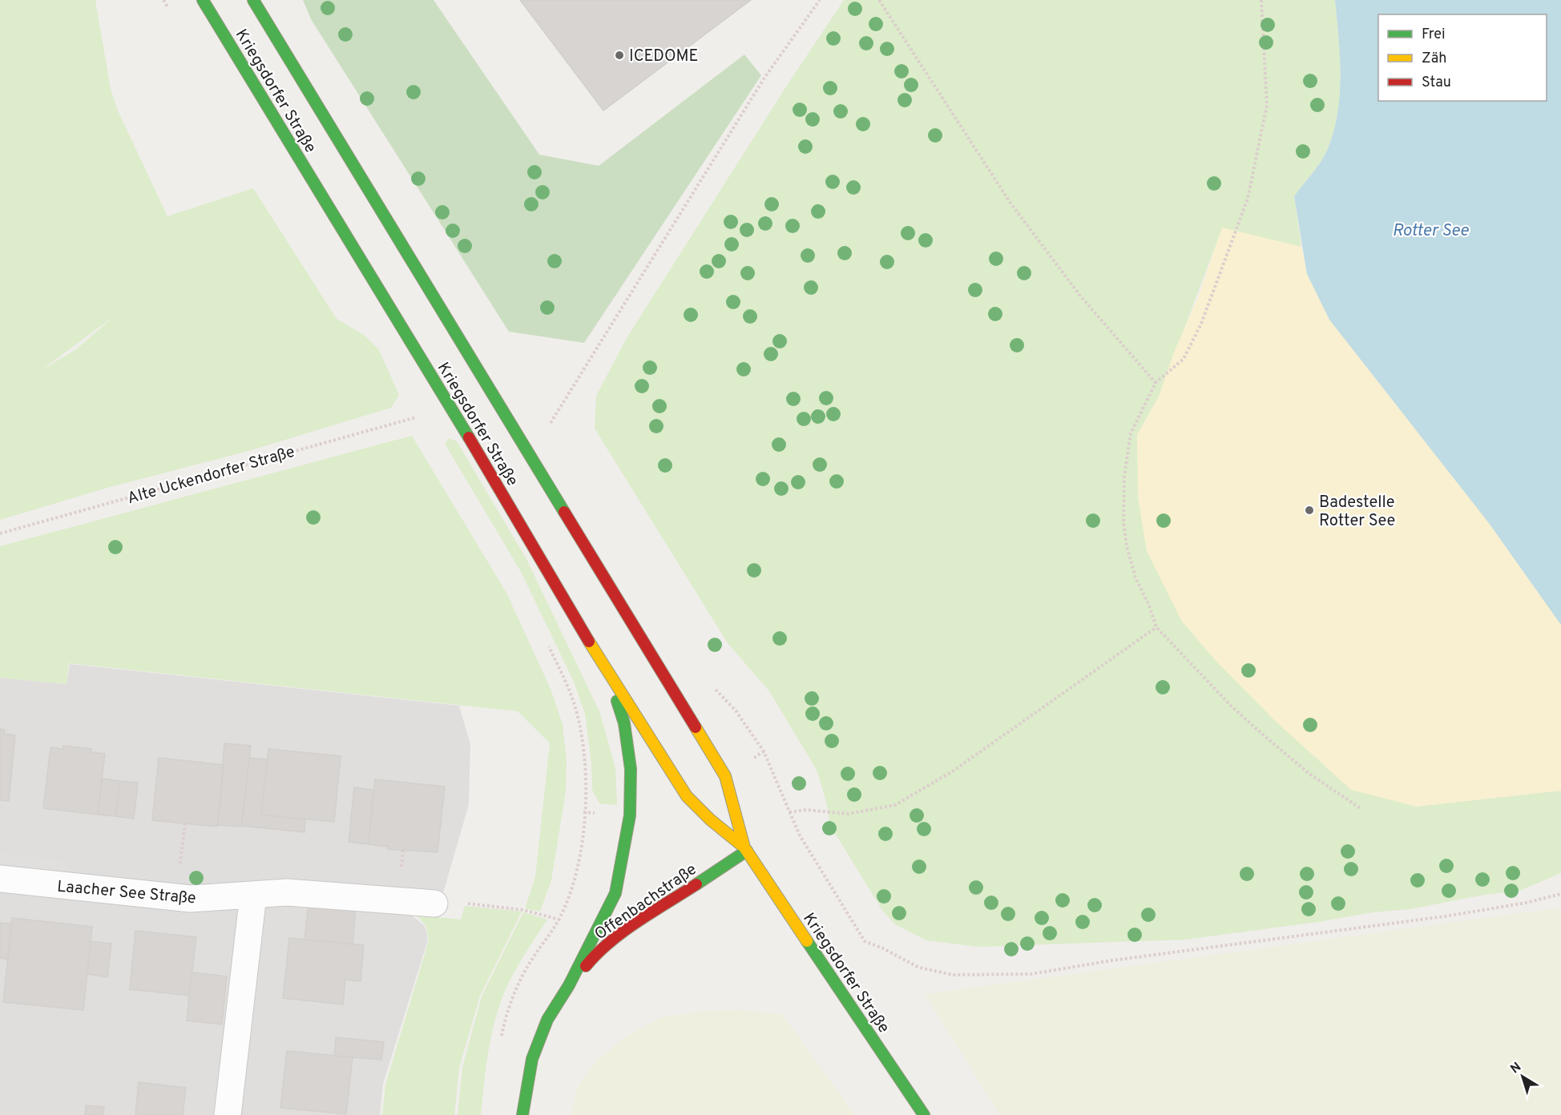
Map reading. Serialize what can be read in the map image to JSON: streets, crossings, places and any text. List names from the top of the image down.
{
  "streets": {
    "main road": ["Kriegsdorfer Straße", "Offenbachstraße"],
    "street": ["Laacher See Straße"],
    "path": ["Alte Uckendorfer Straße"]
  },
  "crossings": [
    ["Kriegsdorfer Straße", "Offenbachstraße"]
  ],
  "water": ["Rotter See"],
  "places": ["ICEDOME", "Badestelle Rotter See"],
  "legend": ["Frei", "Zäh", "Stau"],
  "north": "top left"
}
